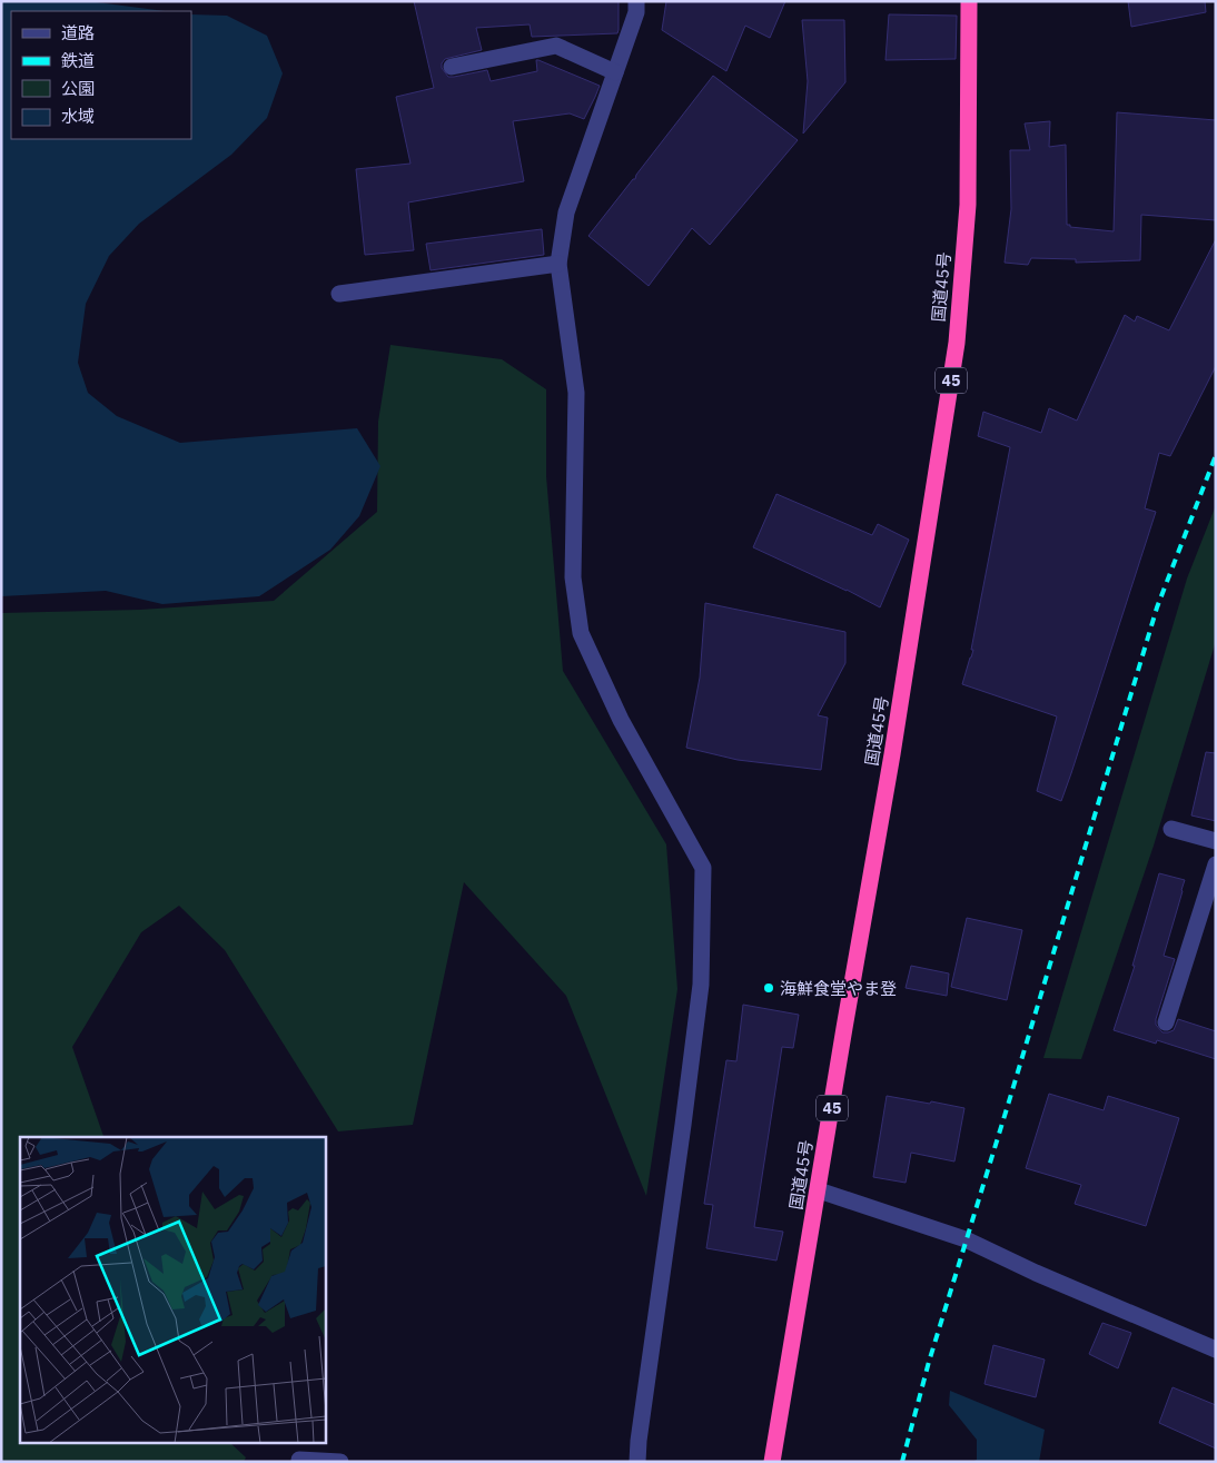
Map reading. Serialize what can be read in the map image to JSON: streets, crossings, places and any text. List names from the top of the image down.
{
  "streets": {
    "highway": ["国道45号", "45"]
  },
  "places": ["海鮮食堂やま登"],
  "legend": [
    "道路",
    "鉄道",
    "公園",
    "水域"
  ]
}
